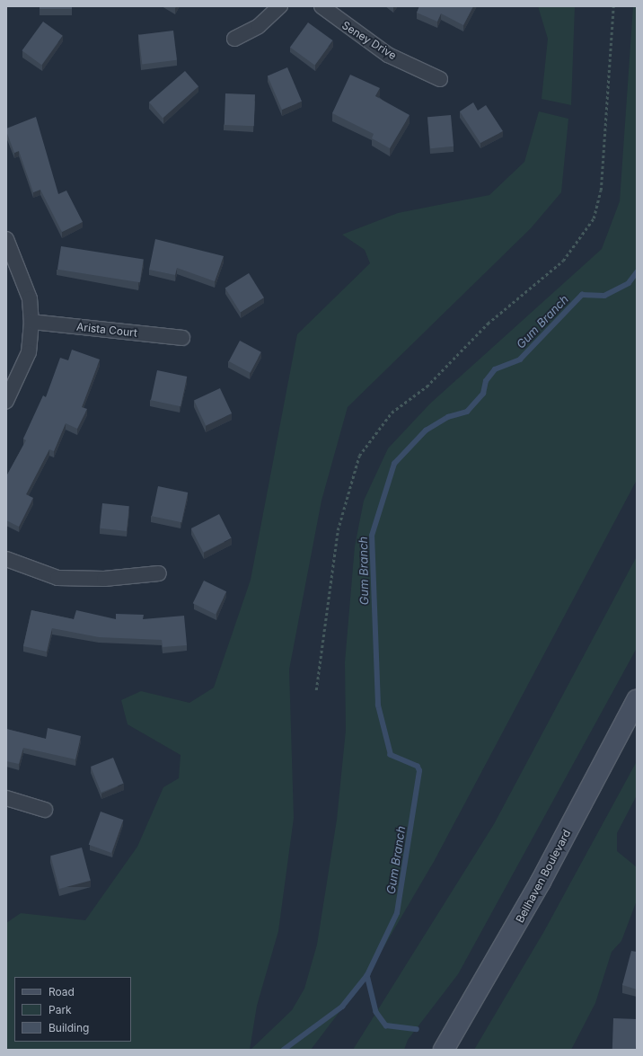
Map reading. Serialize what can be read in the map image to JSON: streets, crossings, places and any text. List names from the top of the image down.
{
  "streets": {
    "main road": ["Bellhaven Boulevard"],
    "street": ["Seney Drive", "Arista Court"]
  },
  "water": ["Gum Branch"],
  "legend": ["Road", "Park", "Building"]
}
